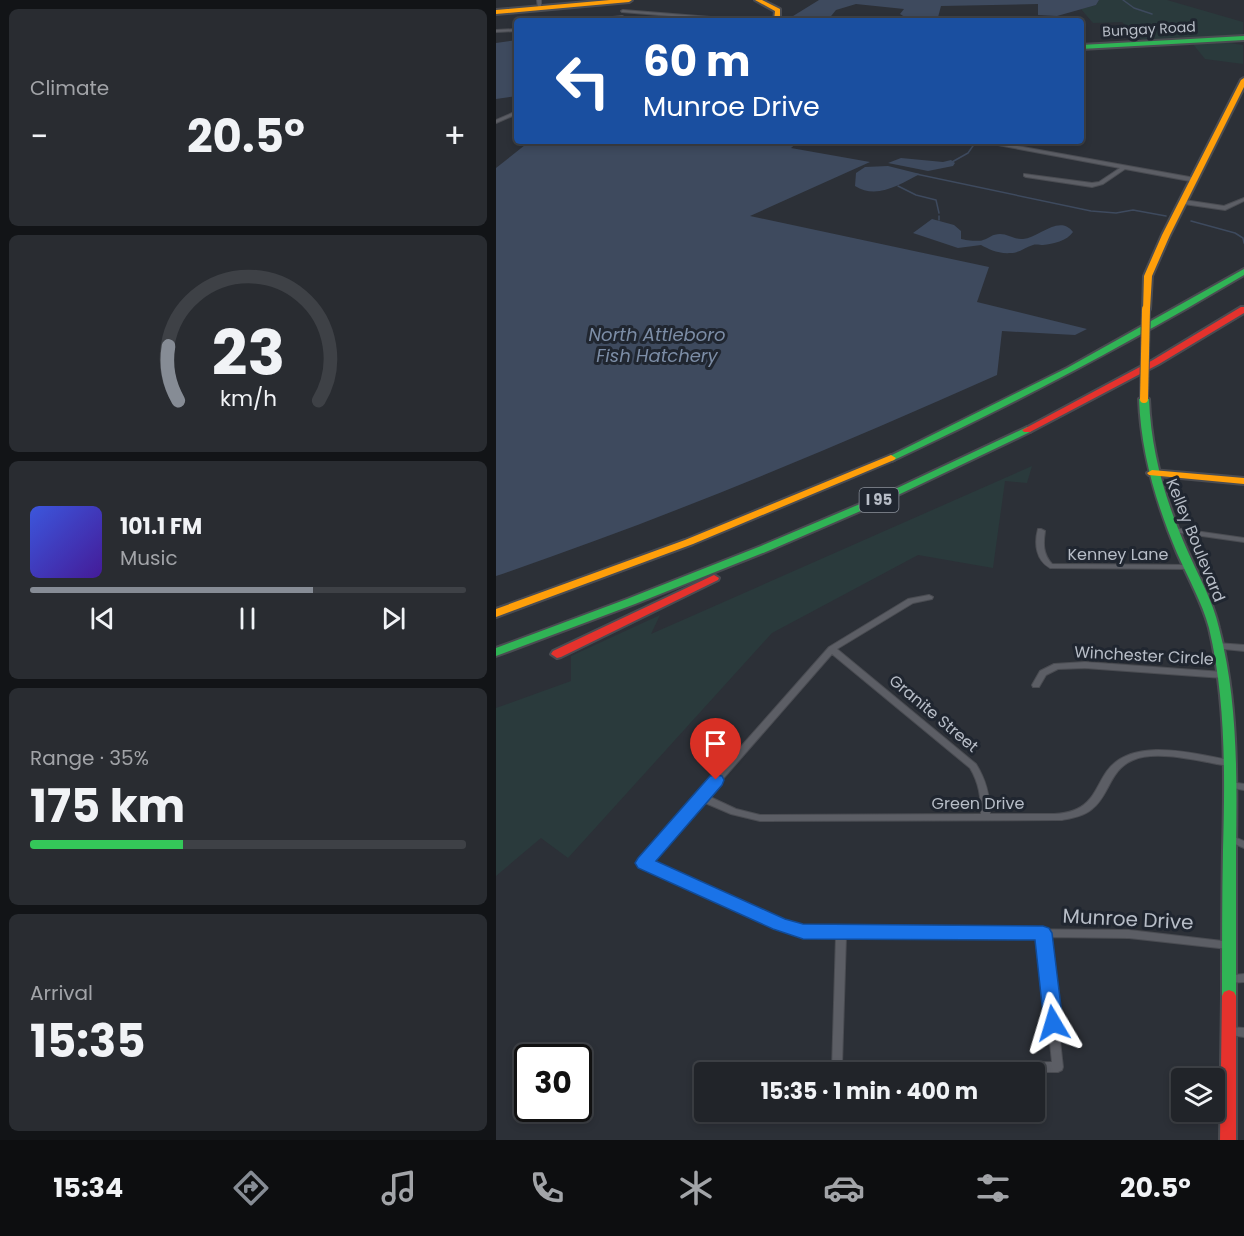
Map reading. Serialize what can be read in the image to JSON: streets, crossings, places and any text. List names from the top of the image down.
{
  "streets": {
    "main road": ["Bungay Road", "I 95", "Kelley Boulevard"],
    "street": [
      "Kenney Lane",
      "Winchester Circle",
      "Granite Street",
      "Green Drive",
      "Munroe Drive"
    ]
  },
  "crossings": [
    ["Kelley Boulevard", "Kenney Lane"],
    ["Kelley Boulevard", "Winchester Circle"],
    ["Kelley Boulevard", "Green Drive"],
    ["Kelley Boulevard", "Munroe Drive"],
    ["Granite Street", "Green Drive"],
    ["Green Drive", "Munroe Drive"]
  ],
  "water": ["North Attleboro Fish Hatchery"],
  "page": {
    "tile": [
      "Climate",
      ["Range · 35%", "175 km"],
      ["Arrival", "15:35"]
    ],
    "turn": ["60 m", "Munroe Drive"],
    "heat": ["−", "20.5°", "+"],
    "song": ["101.1 FM", "Music"],
    "limit": "30",
    "trip": "15:35 · 1 min · 400 m",
    "tabs": ["15:34", "20.5°"],
    "gauge": ["23", "km/h"]
  }
}
